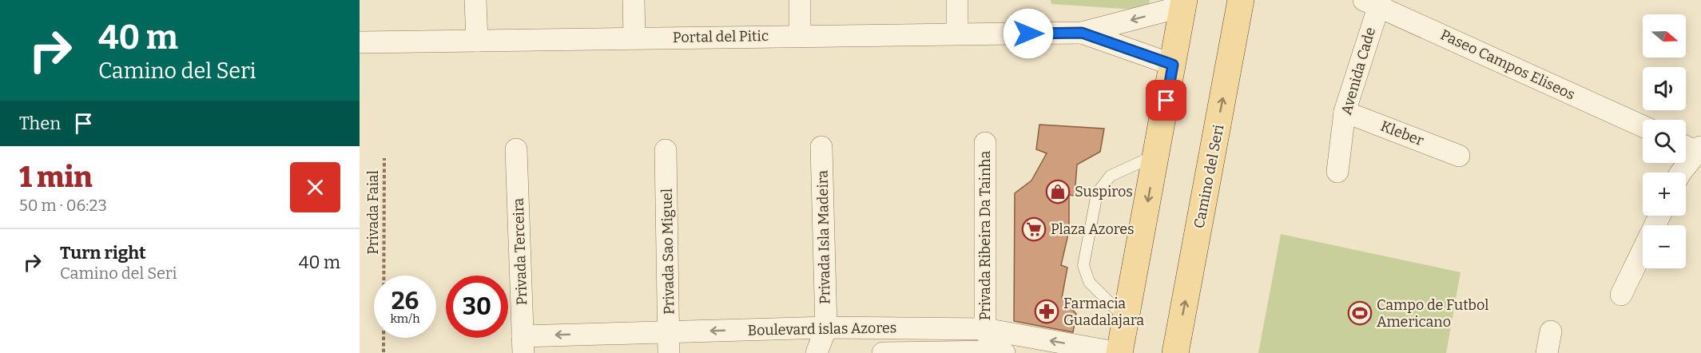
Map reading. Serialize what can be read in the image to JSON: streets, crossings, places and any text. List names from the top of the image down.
{
  "streets": {
    "main road": ["Camino del Seri"],
    "street": [
      "Portal del Pitic",
      "Paseo Campos Eliseos",
      "Avenida Cade",
      "Kleber",
      "Privada Ribeira Da Tainha",
      "Privada Isla Madeira",
      "Privada Terceira",
      "Privada Sao Miguel",
      "Boulevard islas Azores"
    ],
    "path": ["Privada Faial"]
  },
  "crossings": [
    ["Paseo Campos Eliseos", "Avenida Cade"],
    ["Avenida Cade", "Kleber"],
    ["Privada Ribeira Da Tainha", "Boulevard islas Azores"],
    ["Privada Isla Madeira", "Boulevard islas Azores"],
    ["Privada Terceira", "Boulevard islas Azores"],
    ["Privada Sao Miguel", "Boulevard islas Azores"]
  ],
  "one_way": ["Boulevard islas Azores"],
  "places": {
    "shop": ["Suspiros"],
    "supermarket": ["Plaza Azores"],
    "pharmacy": ["Farmacia Guadalajara"],
    "sports": ["Campo de Futbol Americano"]
  },
  "north": "right",
  "page": {
    "turn": ["40 m", "Camino del Seri"],
    "map_buttons": ["+", "−"],
    "then": "Then",
    "heading": ["1 min", "50 m · 06:23"],
    "list": [
      {
        "name": "Turn right",
        "note": "Camino del Seri",
        "value": "40 m"
      }
    ],
    "speed": "26 km/h",
    "limit": "30"
  }
}
